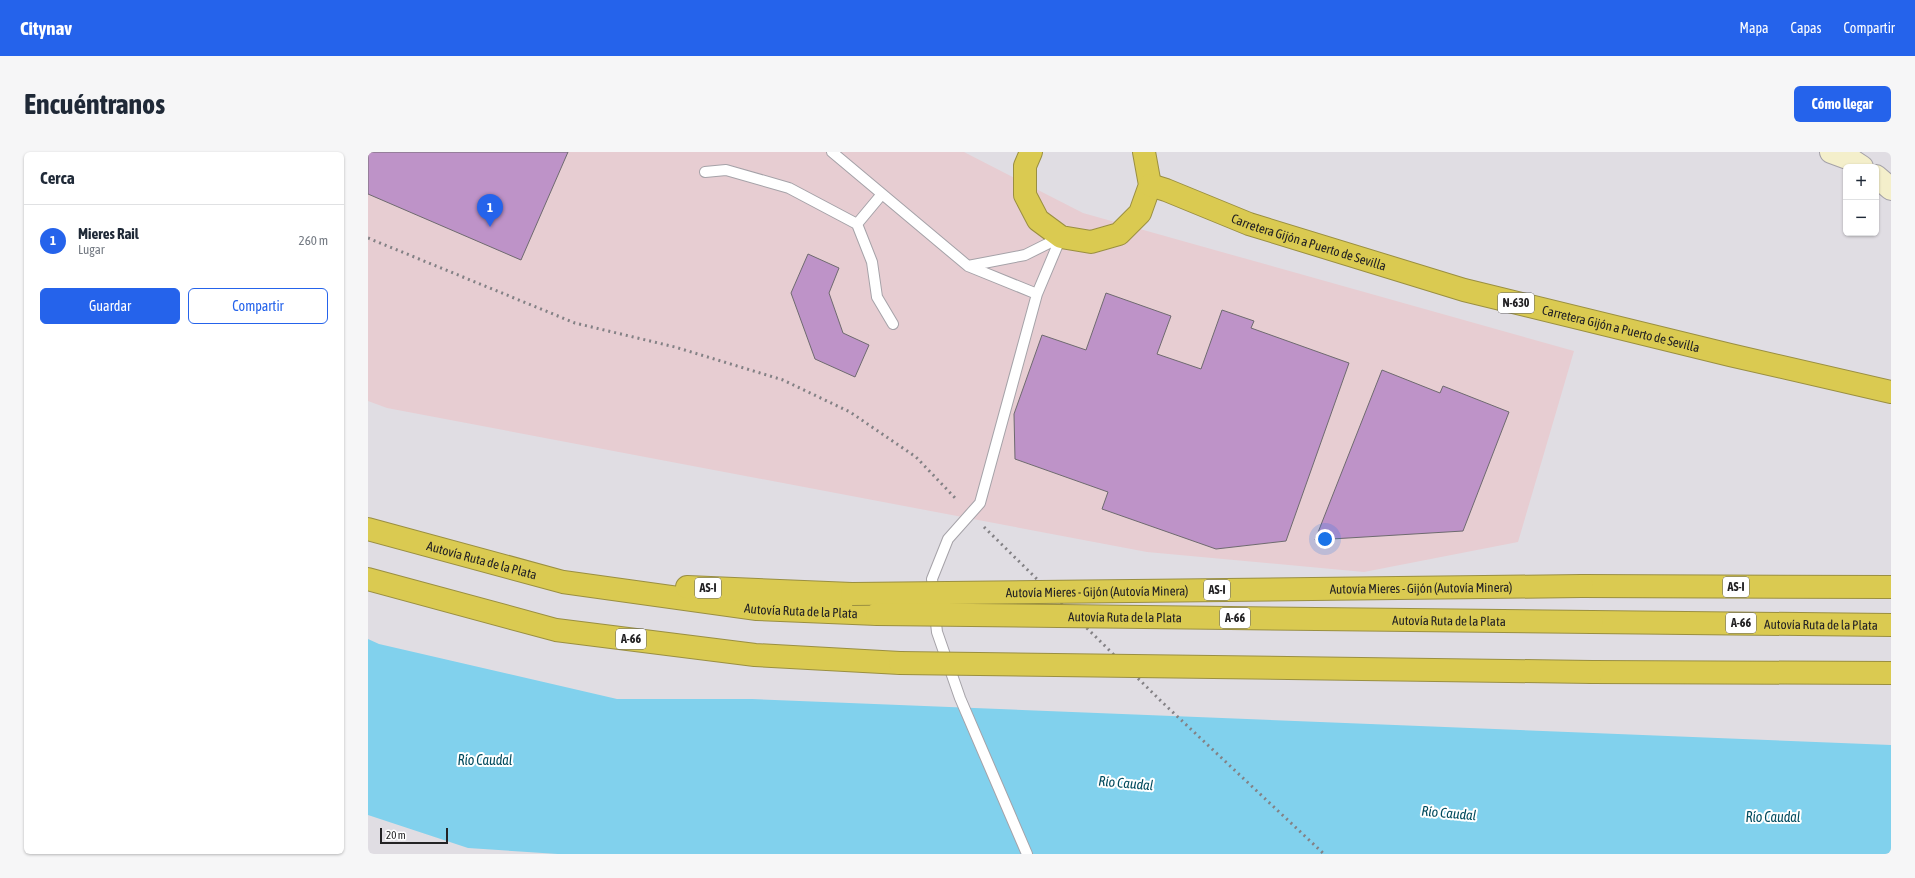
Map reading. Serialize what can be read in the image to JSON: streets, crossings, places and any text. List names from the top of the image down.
{
  "streets": {
    "highway": [
      "Carretera Gijón a Puerto de Sevilla",
      "N-630",
      "Autovía Ruta de la Plata",
      "AS-I",
      "Autovía Mieres - Gijón (Autovía Minera)",
      "A-66"
    ]
  },
  "crossings": [
    ["Autovía Ruta de la Plata", "Autovía Mieres - Gijón (Autovía Minera)"]
  ],
  "water": ["Río Caudal"],
  "scale_bar": "20 m",
  "page": {
    "header": "Citynav",
    "nav": ["Mapa", "Capas", "Compartir"],
    "buttons": [
      "Cómo llegar",
      ["Guardar", "Compartir"]
    ],
    "title": "Encuéntranos",
    "heading": "Cerca",
    "map_buttons": ["+", "−"],
    "pins": "1",
    "list": [
      {
        "mark": "1",
        "name": "Mieres Rail",
        "note": "Lugar",
        "value": "260 m"
      }
    ],
    "scale": "20 m"
  }
}
